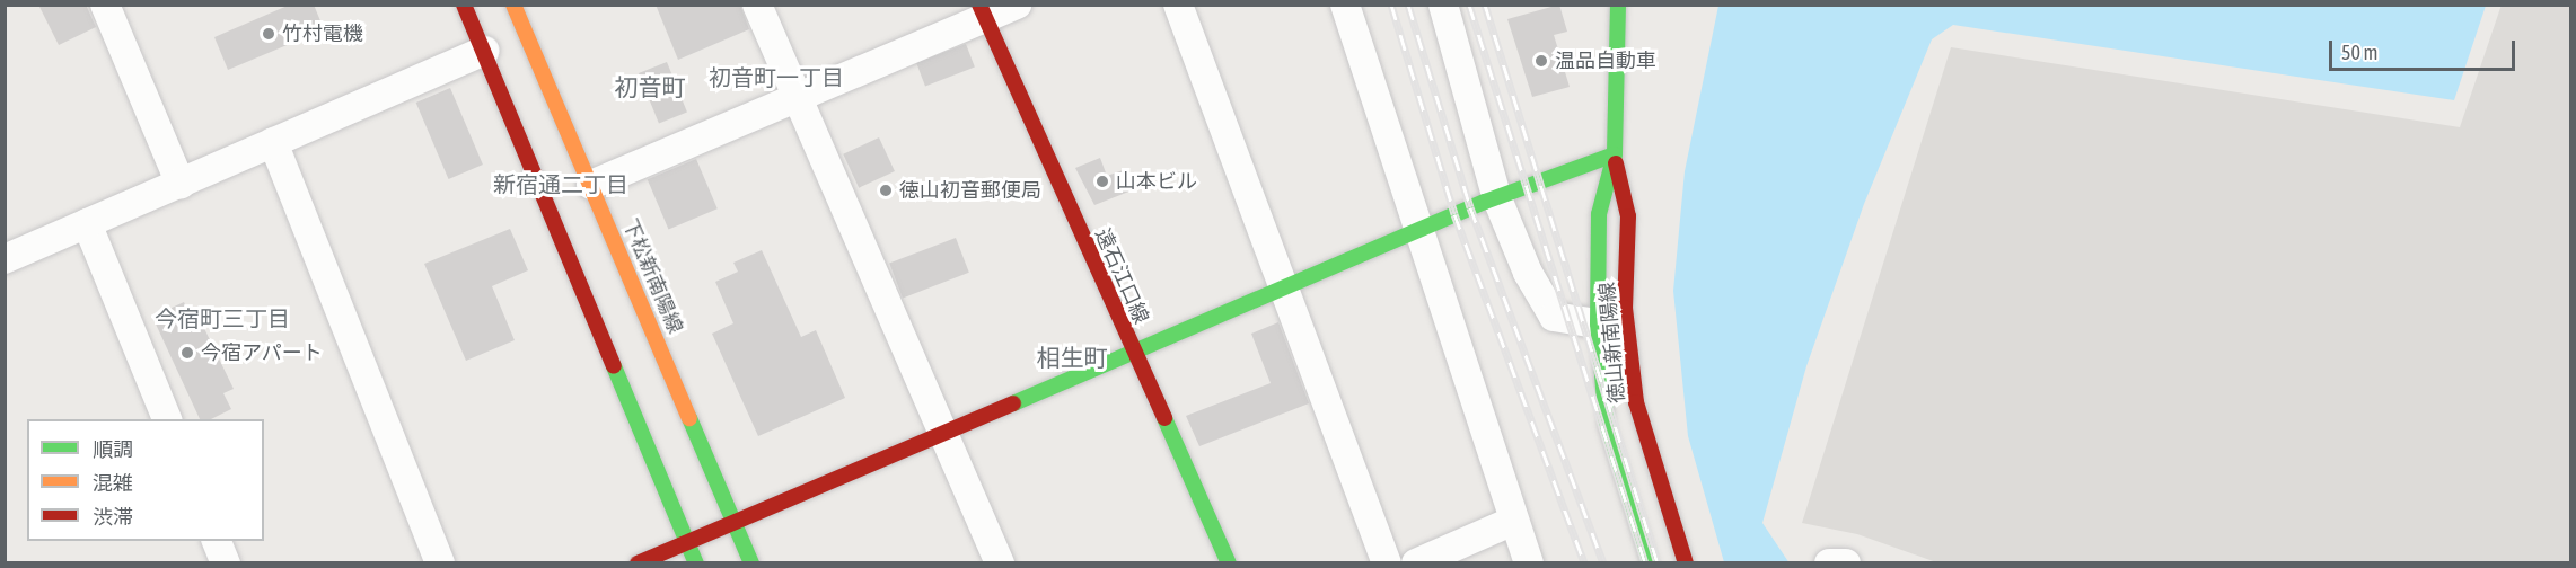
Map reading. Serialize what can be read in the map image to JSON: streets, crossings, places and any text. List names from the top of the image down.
{
  "streets": {
    "main road": ["下松新南陽線", "遠石江口線", "徳山新南陽線"]
  },
  "districts": [
    "初音町一丁目",
    "初音町",
    "新宿通二丁目",
    "今宿町三丁目",
    "相生町"
  ],
  "places": [
    "竹村電機",
    "温品自動車",
    "山本ビル",
    "徳山初音郵便局",
    "今宿アパート"
  ],
  "legend": ["順調", "混雑", "渋滞"],
  "scale_bar": "50 m"
}
